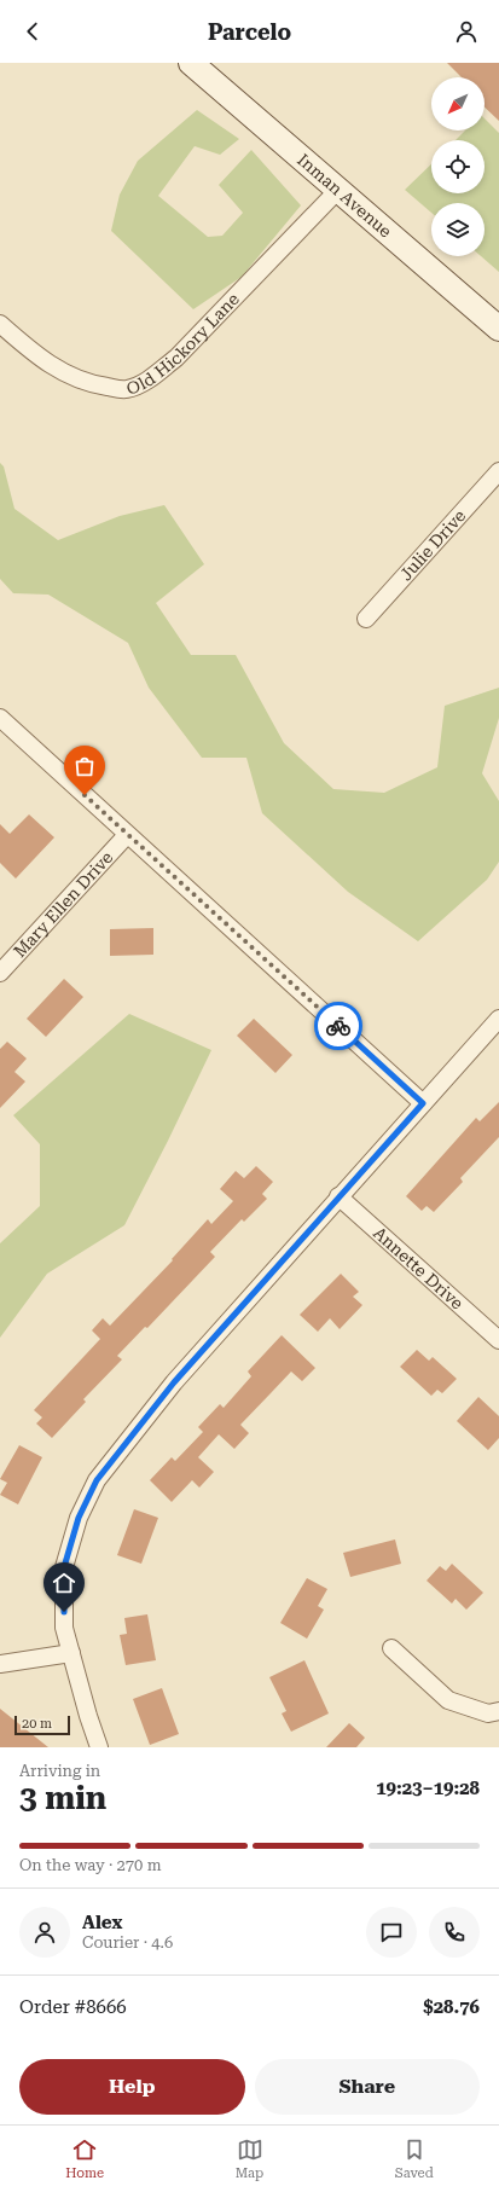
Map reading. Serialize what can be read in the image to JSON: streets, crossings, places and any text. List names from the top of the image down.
{
  "streets": {
    "main road": ["Inman Avenue"],
    "street": [
      "Old Hickory Lane",
      "Julie Drive",
      "Mary Ellen Drive",
      "Annette Drive"
    ]
  },
  "crossings": [
    ["Inman Avenue", "Old Hickory Lane"]
  ],
  "scale_bar": "20 m",
  "north": "bottom left",
  "page": {
    "header": "Parcelo",
    "scale": "20 m",
    "heading": ["3 min", "Arriving in", "19:23–19:28"],
    "panel": [
      "Alex",
      "Courier · 4.6",
      "Order #8666",
      "$28.76"
    ],
    "bar": "On the way · 270 m",
    "buttons": ["Help", "Share"],
    "tabs": ["Home", "Map", "Saved"]
  }
}
